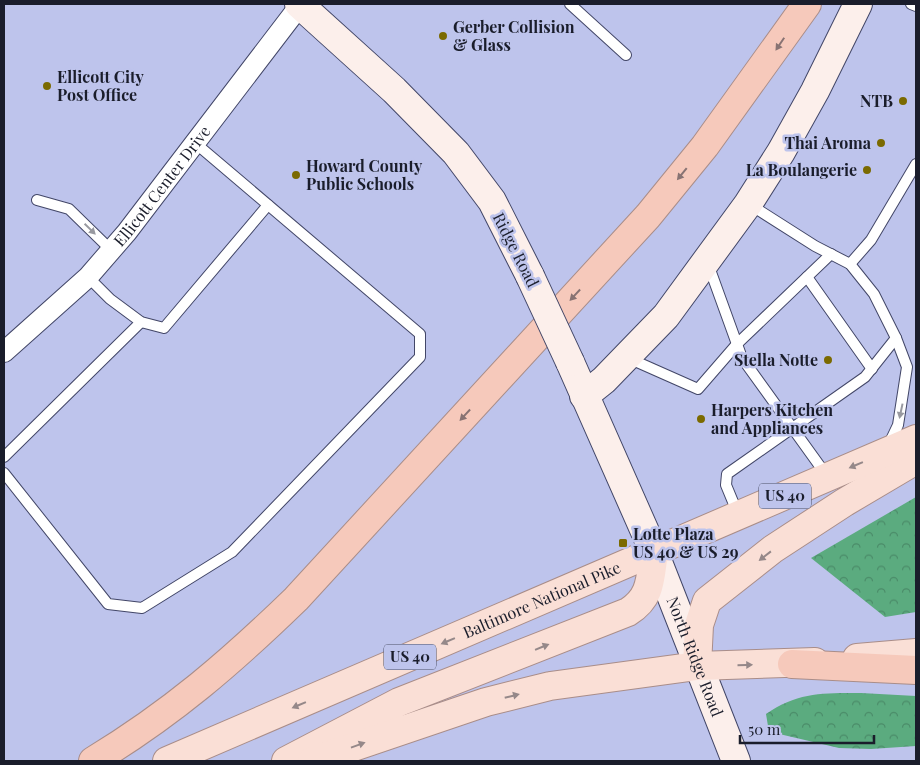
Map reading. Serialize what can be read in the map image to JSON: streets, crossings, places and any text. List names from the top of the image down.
{
  "streets": {
    "main road": ["US 40", "Baltimore National Pike"],
    "street": ["Ellicott Center Drive", "Ridge Road", "North Ridge Road"]
  },
  "crossings": [
    ["Ellicott Center Drive", "Ridge Road"],
    ["Ridge Road", "Baltimore National Pike"],
    ["Ridge Road", "North Ridge Road"],
    ["Baltimore National Pike", "North Ridge Road"]
  ],
  "places": {
    "other": [
      "Gerber Collision & Glass",
      "Ellicott City Post Office",
      "NTB",
      "Thai Aroma",
      "La Boulangerie",
      "Howard County Public Schools",
      "Stella Notte",
      "Harpers Kitchen and Appliances"
    ],
    "transit": ["Lotte Plaza US 40 & US 29"]
  },
  "scale_bar": "50 m"
}
